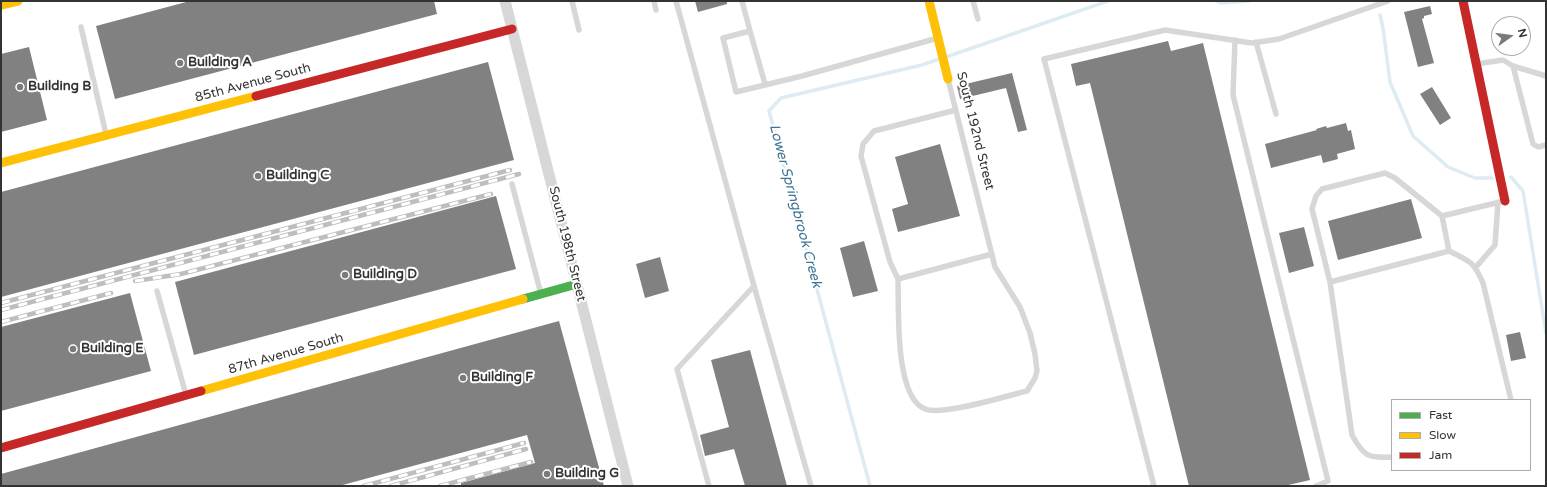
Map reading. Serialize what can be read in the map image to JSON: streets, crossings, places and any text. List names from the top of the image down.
{
  "streets": {
    "street": [
      "85th Avenue South",
      "South 192nd Street",
      "South 198th Street",
      "87th Avenue South"
    ]
  },
  "crossings": [
    ["85th Avenue South", "South 198th Street"],
    ["South 198th Street", "87th Avenue South"]
  ],
  "water": ["Lower Springbrook Creek"],
  "places": [
    "Building A",
    "Building B",
    "Building C",
    "Building D",
    "Building E",
    "Building F",
    "Building G"
  ],
  "legend": ["Fast", "Slow", "Jam"],
  "north": "right"
}
